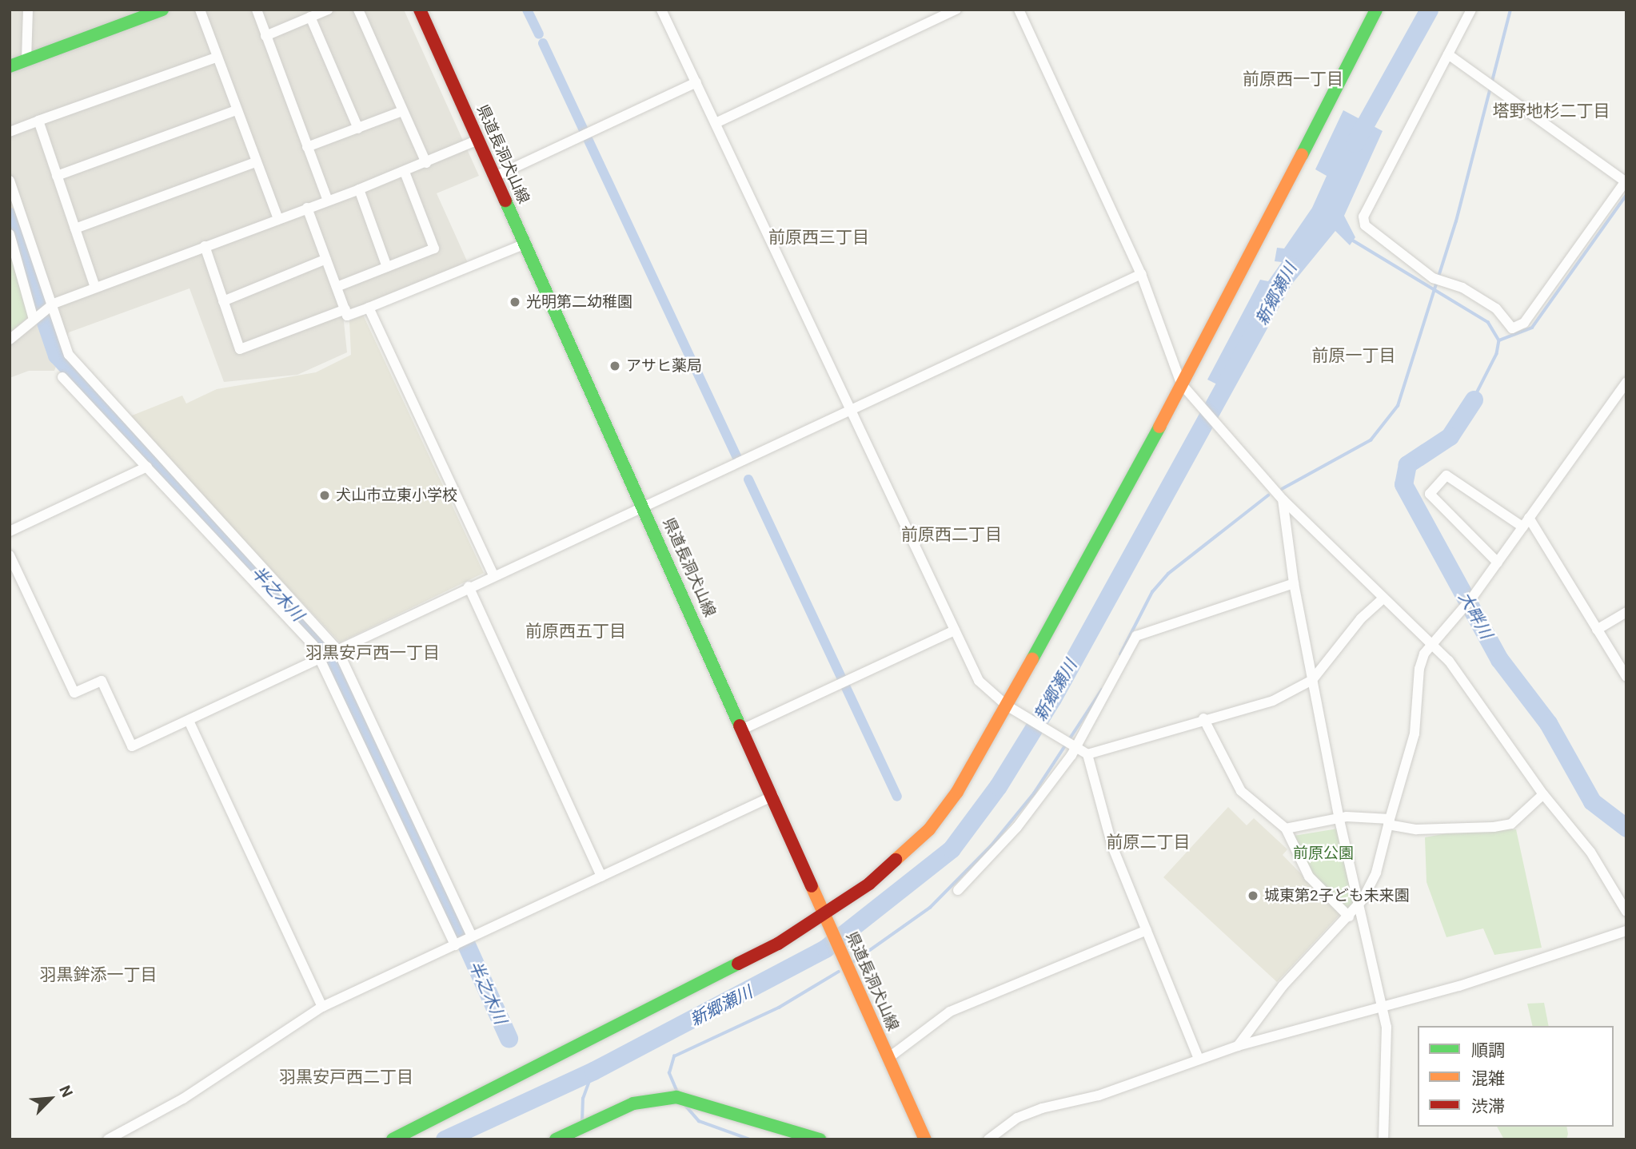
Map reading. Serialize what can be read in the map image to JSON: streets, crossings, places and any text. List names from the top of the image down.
{
  "streets": {
    "street": ["県道長洞犬山線"]
  },
  "districts": [
    "前原西一丁目",
    "塔野地杉二丁目",
    "前原西三丁目",
    "前原一丁目",
    "前原西二丁目",
    "前原西五丁目",
    "羽黒安戸西一丁目",
    "前原二丁目",
    "羽黒鉾添一丁目",
    "羽黒安戸西二丁目"
  ],
  "water": ["新郷瀬川", "半之木川", "大畔川"],
  "parks": ["前原公園"],
  "places": [
    "光明第二幼稚園",
    "アサヒ薬局",
    "犬山市立東小学校",
    "城東第2子ども未来園"
  ],
  "legend": ["順調", "混雑", "渋滞"],
  "north": "top right"
}
